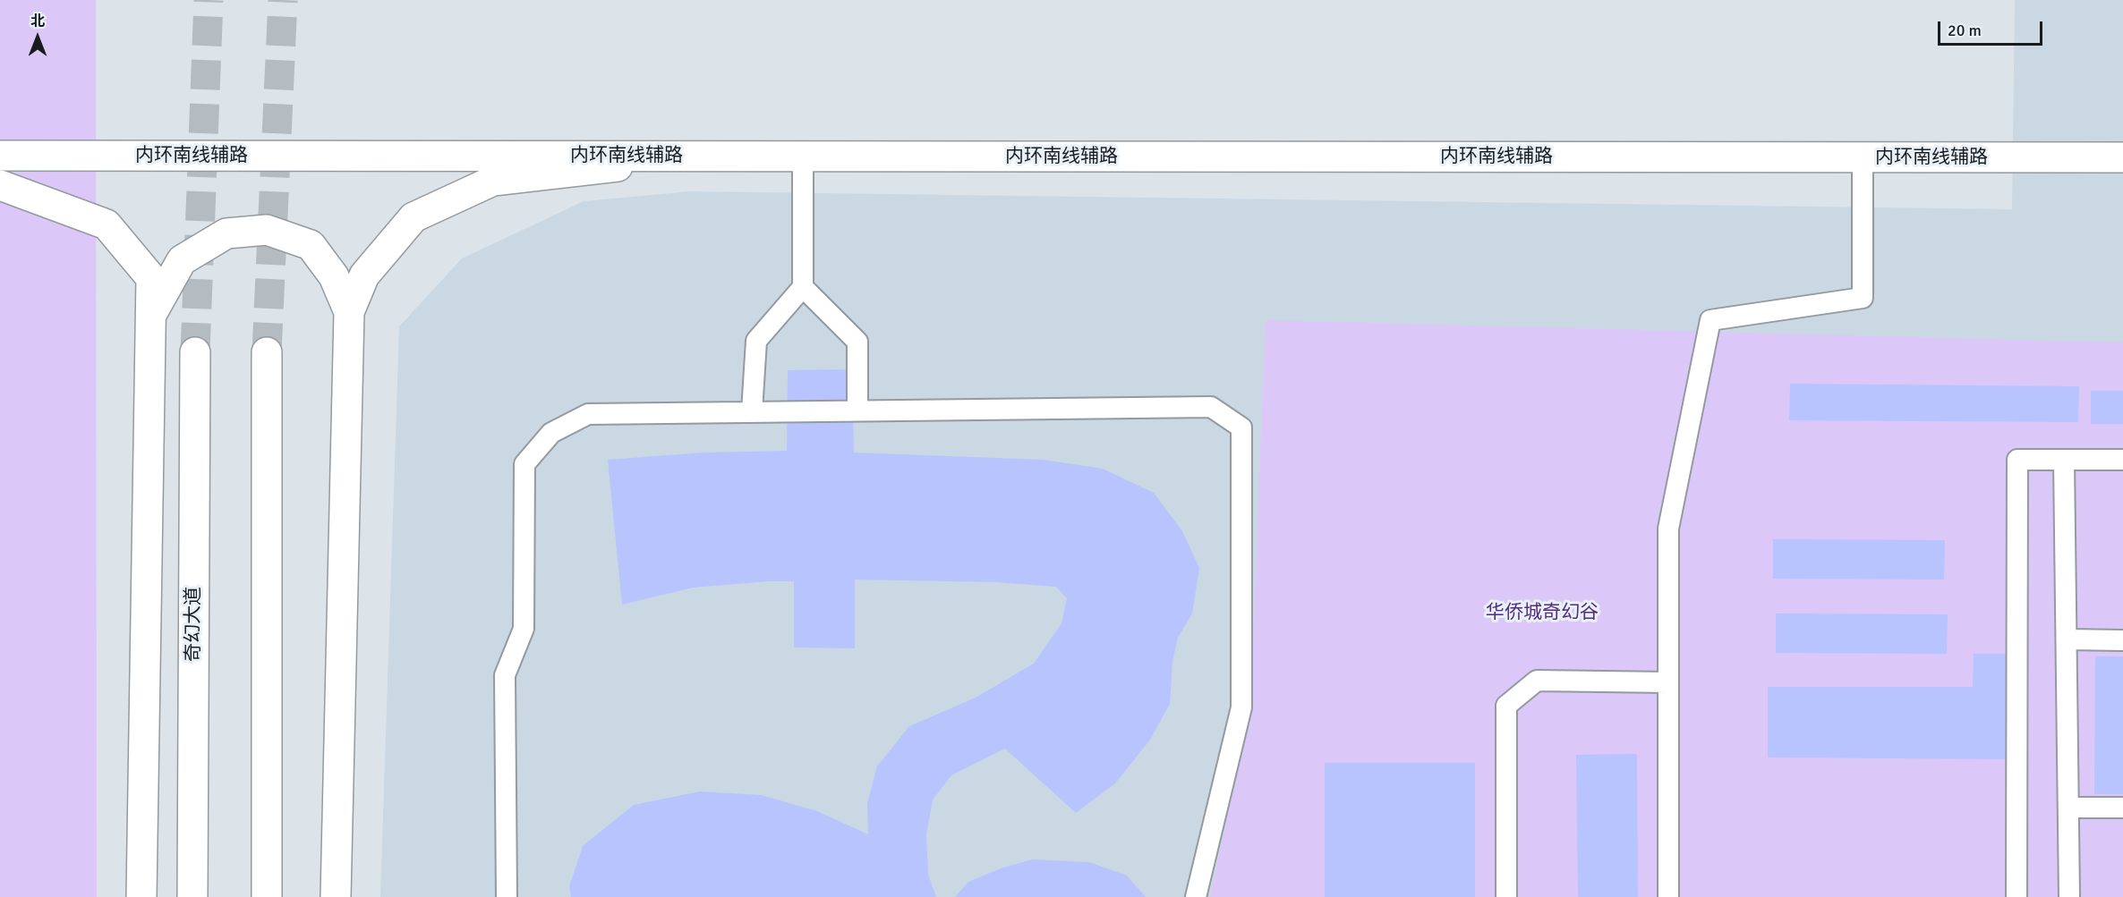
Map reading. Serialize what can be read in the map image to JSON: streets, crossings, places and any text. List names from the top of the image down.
{
  "streets": {
    "main road": ["内环南线辅路", "奇幻大道"]
  },
  "parks": ["华侨城奇幻谷"],
  "scale_bar": "20 m",
  "north": "top"
}
